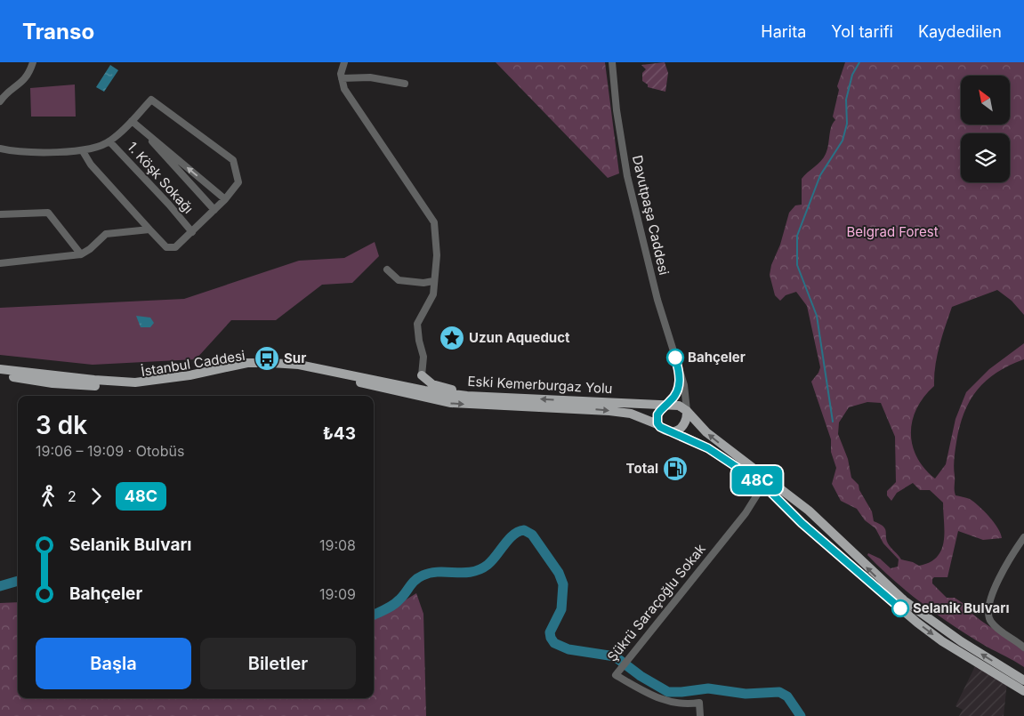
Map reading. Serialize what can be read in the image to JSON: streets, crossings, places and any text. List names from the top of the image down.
{
  "streets": {
    "main road": ["İstanbul Caddesi", "Eski Kemerburgaz Yolu"],
    "street": ["1. Köşk Sokağı", "Davutpaşa Caddesi", "Şükrü Saraçoğlu Sokak"]
  },
  "crossings": [
    ["Davutpaşa Caddesi", "Eski Kemerburgaz Yolu"],
    ["İstanbul Caddesi", "Eski Kemerburgaz Yolu"]
  ],
  "parks": ["Belgrad Forest"],
  "places": {
    "place": ["Uzun Aqueduct"],
    "other": ["Bahçeler", "Selanik Bulvarı"],
    "bus stop": ["Sur"],
    "fuel station": ["Total"]
  },
  "lines": ["bus line 48C"],
  "north": "top left",
  "page": {
    "header": "Transo",
    "nav": ["Harita", "Yol tarifi", "Kaydedilen"],
    "on_map": "48C",
    "heading": ["3 dk", "19:06 – 19:09 · Otobüs", "₺43"],
    "legs": ["2", "48C"],
    "list": [
      {
        "name": "Selanik Bulvarı",
        "value": "19:08"
      },
      {
        "name": "Bahçeler",
        "value": "19:09"
      }
    ],
    "buttons": ["Başla", "Biletler"]
  }
}
